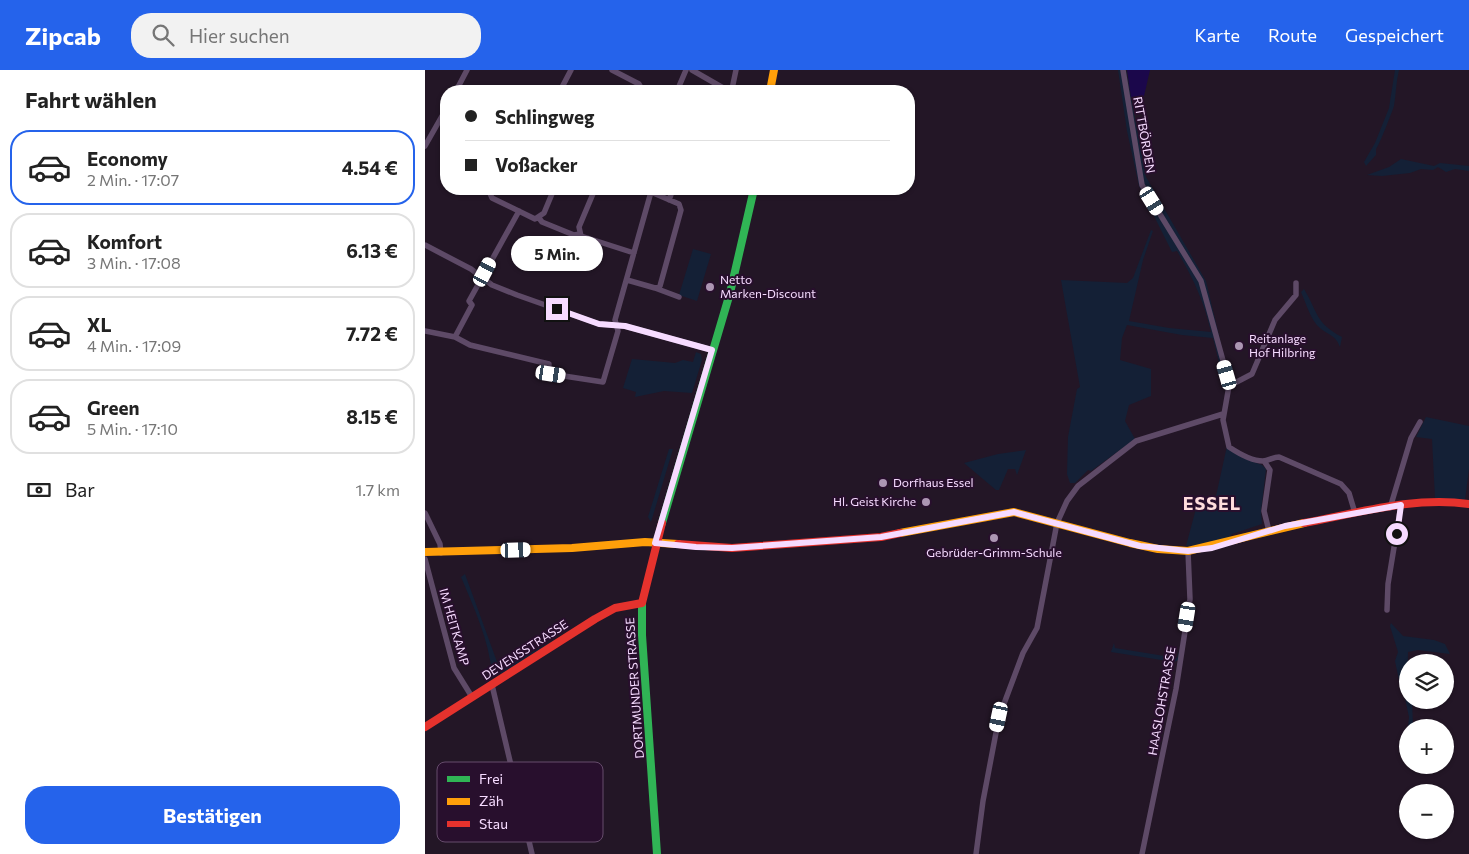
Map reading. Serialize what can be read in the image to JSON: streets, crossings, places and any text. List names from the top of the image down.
{
  "streets": {
    "main road": ["DEVENSSTRASSE", "DORTMUNDER STRASSE"],
    "street": ["RITTBÖRDEN", "IM HEITKAMP", "HAASLOHSTRASSE"]
  },
  "crossings": [
    ["IM HEITKAMP", "DEVENSSTRASSE"],
    ["DEVENSSTRASSE", "DORTMUNDER STRASSE"]
  ],
  "districts": ["ESSEL"],
  "places": [
    "Netto Marken-Discount",
    "Reitanlage Hof Hilbring",
    "Dorfhaus Essel",
    "Hl. Geist Kirche",
    "Gebrüder-Grimm-Schule"
  ],
  "legend": ["Frei", "Zäh", "Stau"],
  "page": {
    "header": "Zipcab",
    "search": "Hier suchen",
    "nav": ["Karte", "Route", "Gespeichert"],
    "heading": "Fahrt wählen",
    "banner": ["Schlingweg", "Voßacker"],
    "list": [
      {
        "name": "Economy",
        "note": "2 Min. · 17:07",
        "value": "4.54 €"
      },
      {
        "name": "Komfort",
        "note": "3 Min. · 17:08",
        "value": "6.13 €"
      },
      {
        "name": "XL",
        "note": "4 Min. · 17:09",
        "value": "7.72 €"
      },
      {
        "name": "Green",
        "note": "5 Min. · 17:10",
        "value": "8.15 €"
      }
    ],
    "bubble": "5 Min.",
    "pay": ["Bar", "1.7 km"],
    "map_buttons": ["+", "−"],
    "buttons": "Bestätigen"
  }
}
